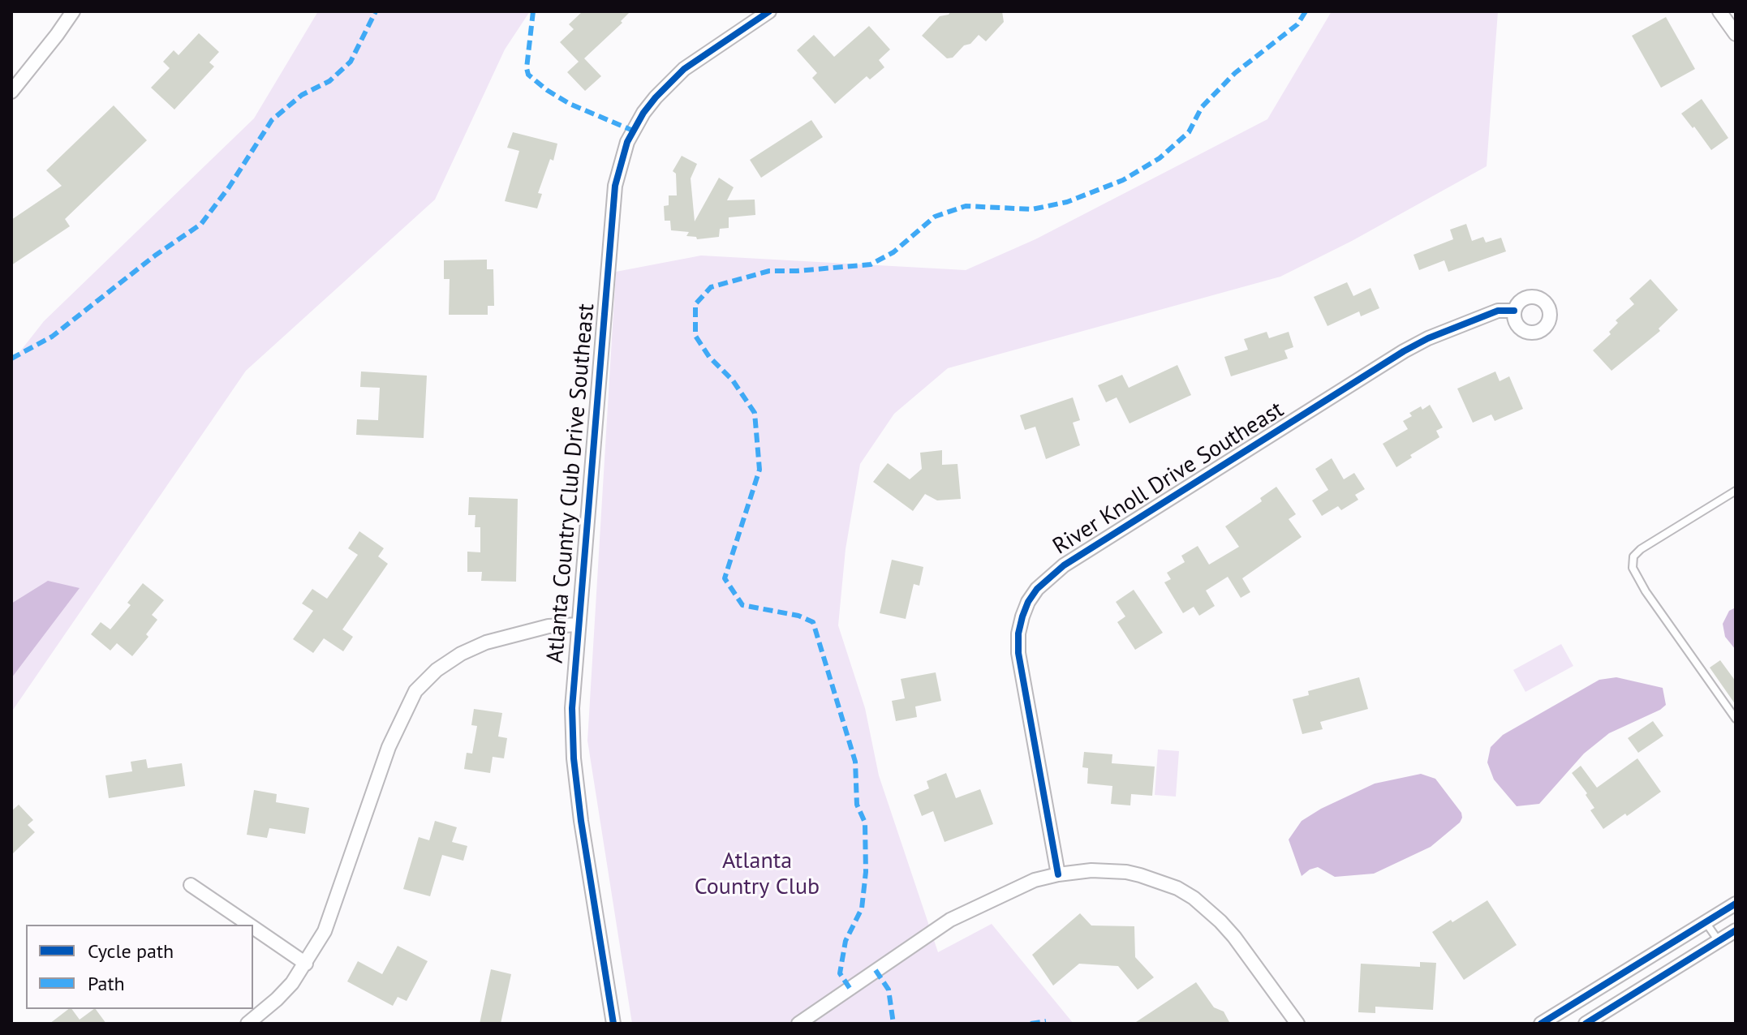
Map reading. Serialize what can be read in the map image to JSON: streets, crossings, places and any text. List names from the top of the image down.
{
  "streets": {
    "street": ["River Knoll Drive Southeast", "Atlanta Country Club Drive Southeast"]
  },
  "parks": ["Atlanta Country Club"],
  "legend": ["Cycle path", "Path"]
}
